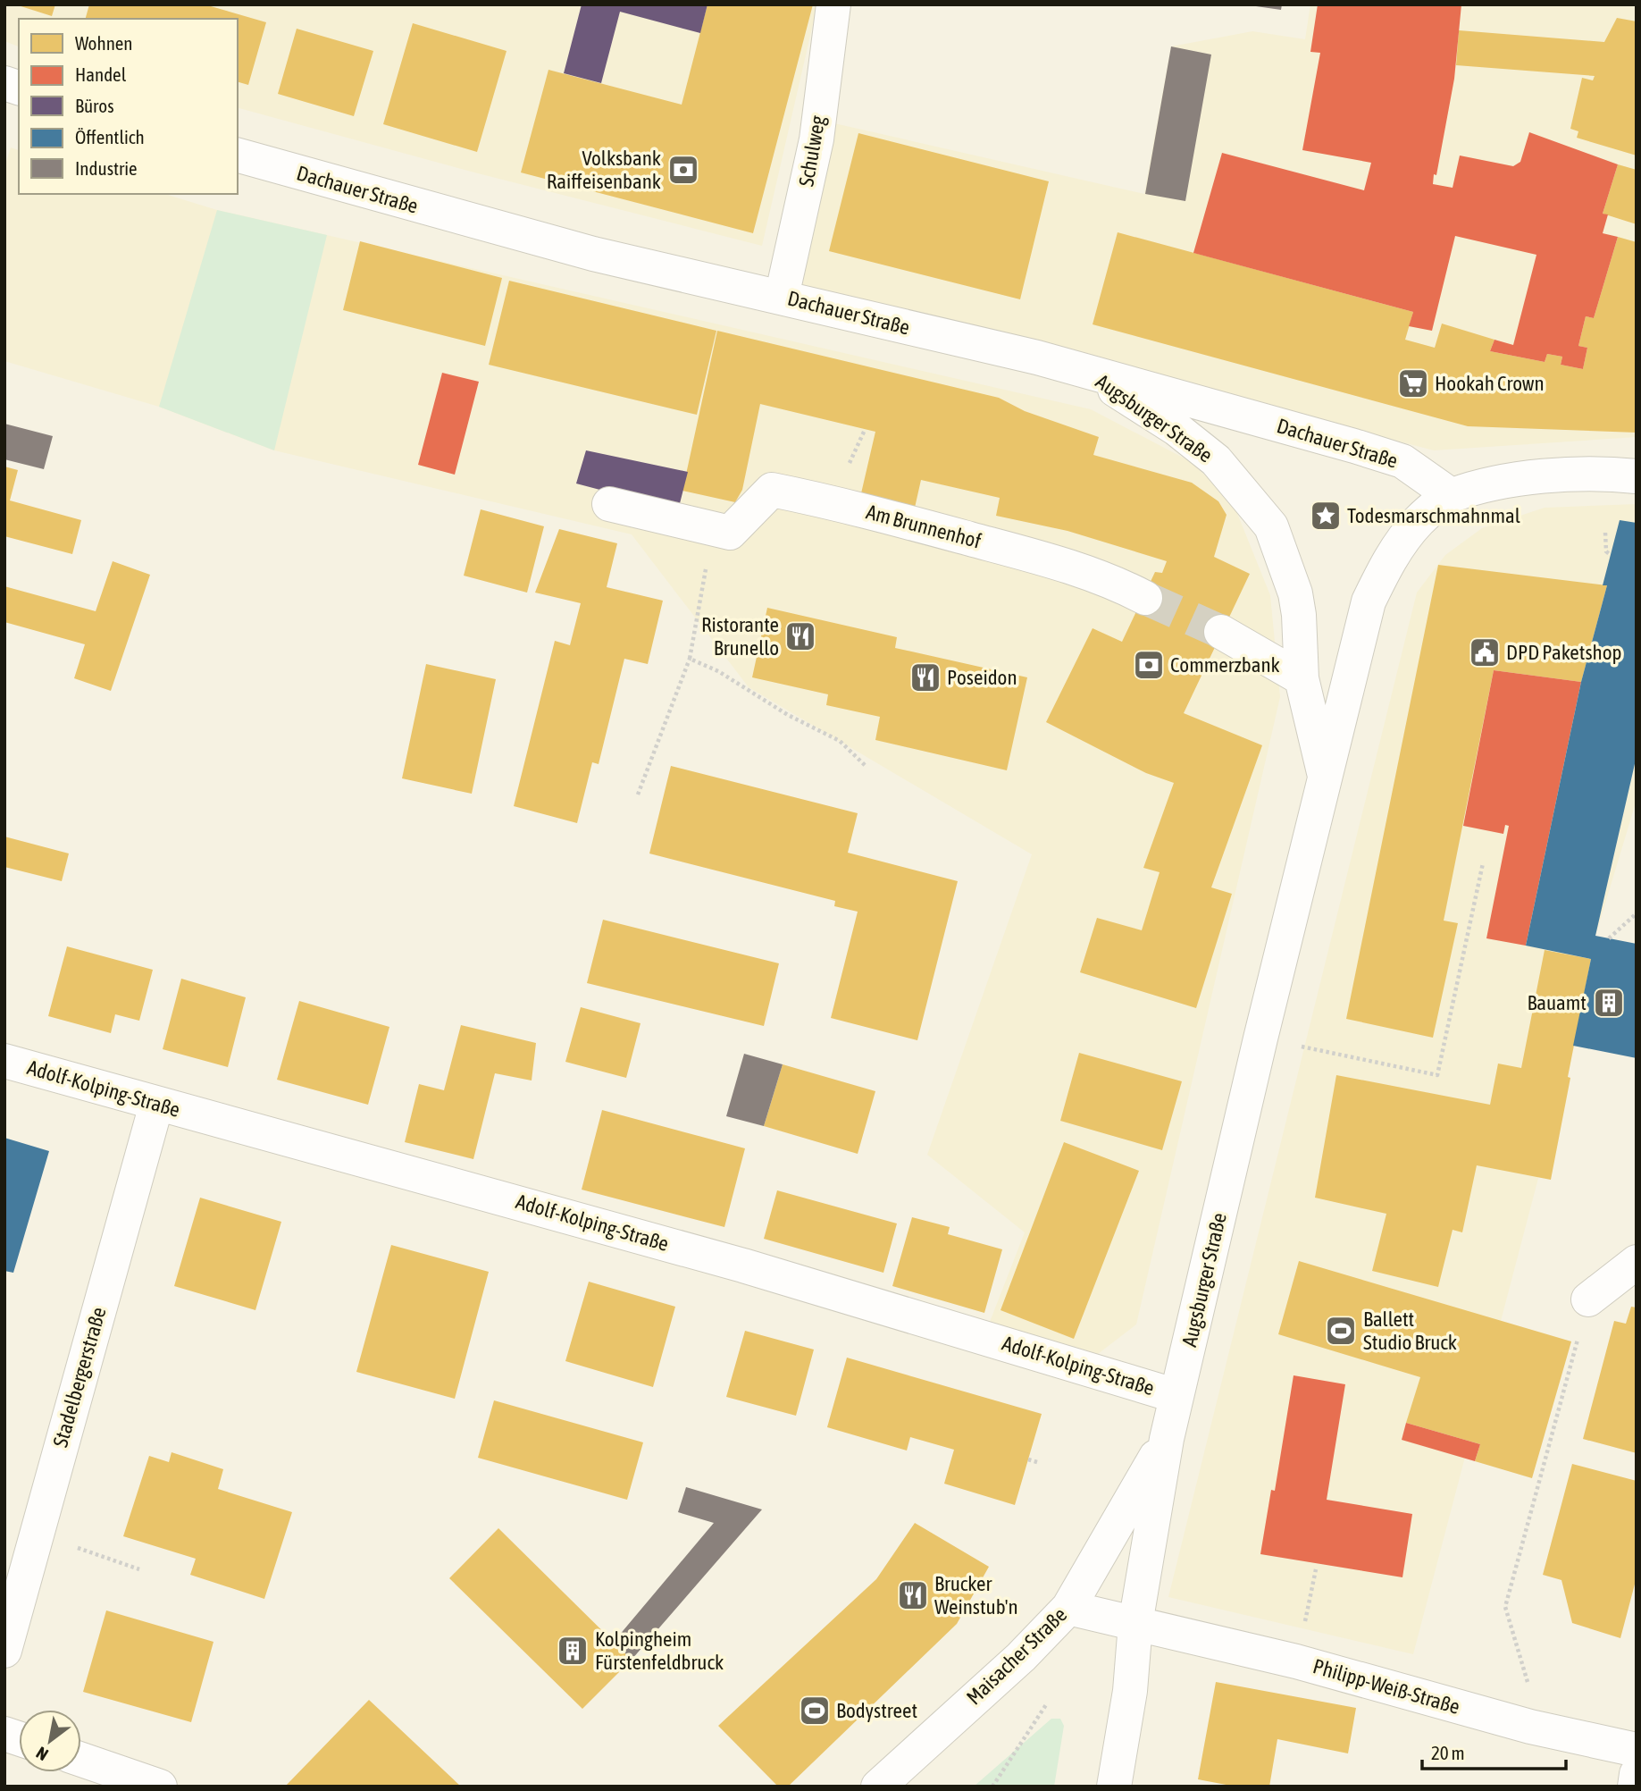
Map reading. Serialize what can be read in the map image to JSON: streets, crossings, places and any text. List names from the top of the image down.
{
  "streets": {
    "street": [
      "Schulweg",
      "Dachauer Straße",
      "Augsburger Straße",
      "Am Brunnenhof",
      "Adolf-Kolping-Straße",
      "Stadelbergerstraße",
      "Maisacher Straße",
      "Philipp-Weiß-Straße"
    ]
  },
  "crossings": [
    ["Schulweg", "Dachauer Straße"],
    ["Dachauer Straße", "Augsburger Straße"],
    ["Augsburger Straße", "Adolf-Kolping-Straße"],
    ["Augsburger Straße", "Maisacher Straße"],
    ["Augsburger Straße", "Philipp-Weiß-Straße"],
    ["Adolf-Kolping-Straße", "Stadelbergerstraße"],
    ["Maisacher Straße", "Philipp-Weiß-Straße"]
  ],
  "places": {
    "bank": ["Volksbank Raiffeisenbank", "Commerzbank"],
    "supermarket": ["Hookah Crown"],
    "place": ["Todesmarschmahnmal"],
    "restaurant": ["Ristorante Brunello", "Poseidon", "Brucker Weinstub'n"],
    "public building": ["DPD Paketshop"],
    "building": ["Bauamt", "Kolpingheim Fürstenfeldbruck"],
    "sports": ["Ballett Studio Bruck", "Bodystreet"]
  },
  "legend": [
    "Wohnen",
    "Handel",
    "Büros",
    "Öffentlich",
    "Industrie"
  ],
  "scale_bar": "20 m",
  "north": "bottom left"
}
